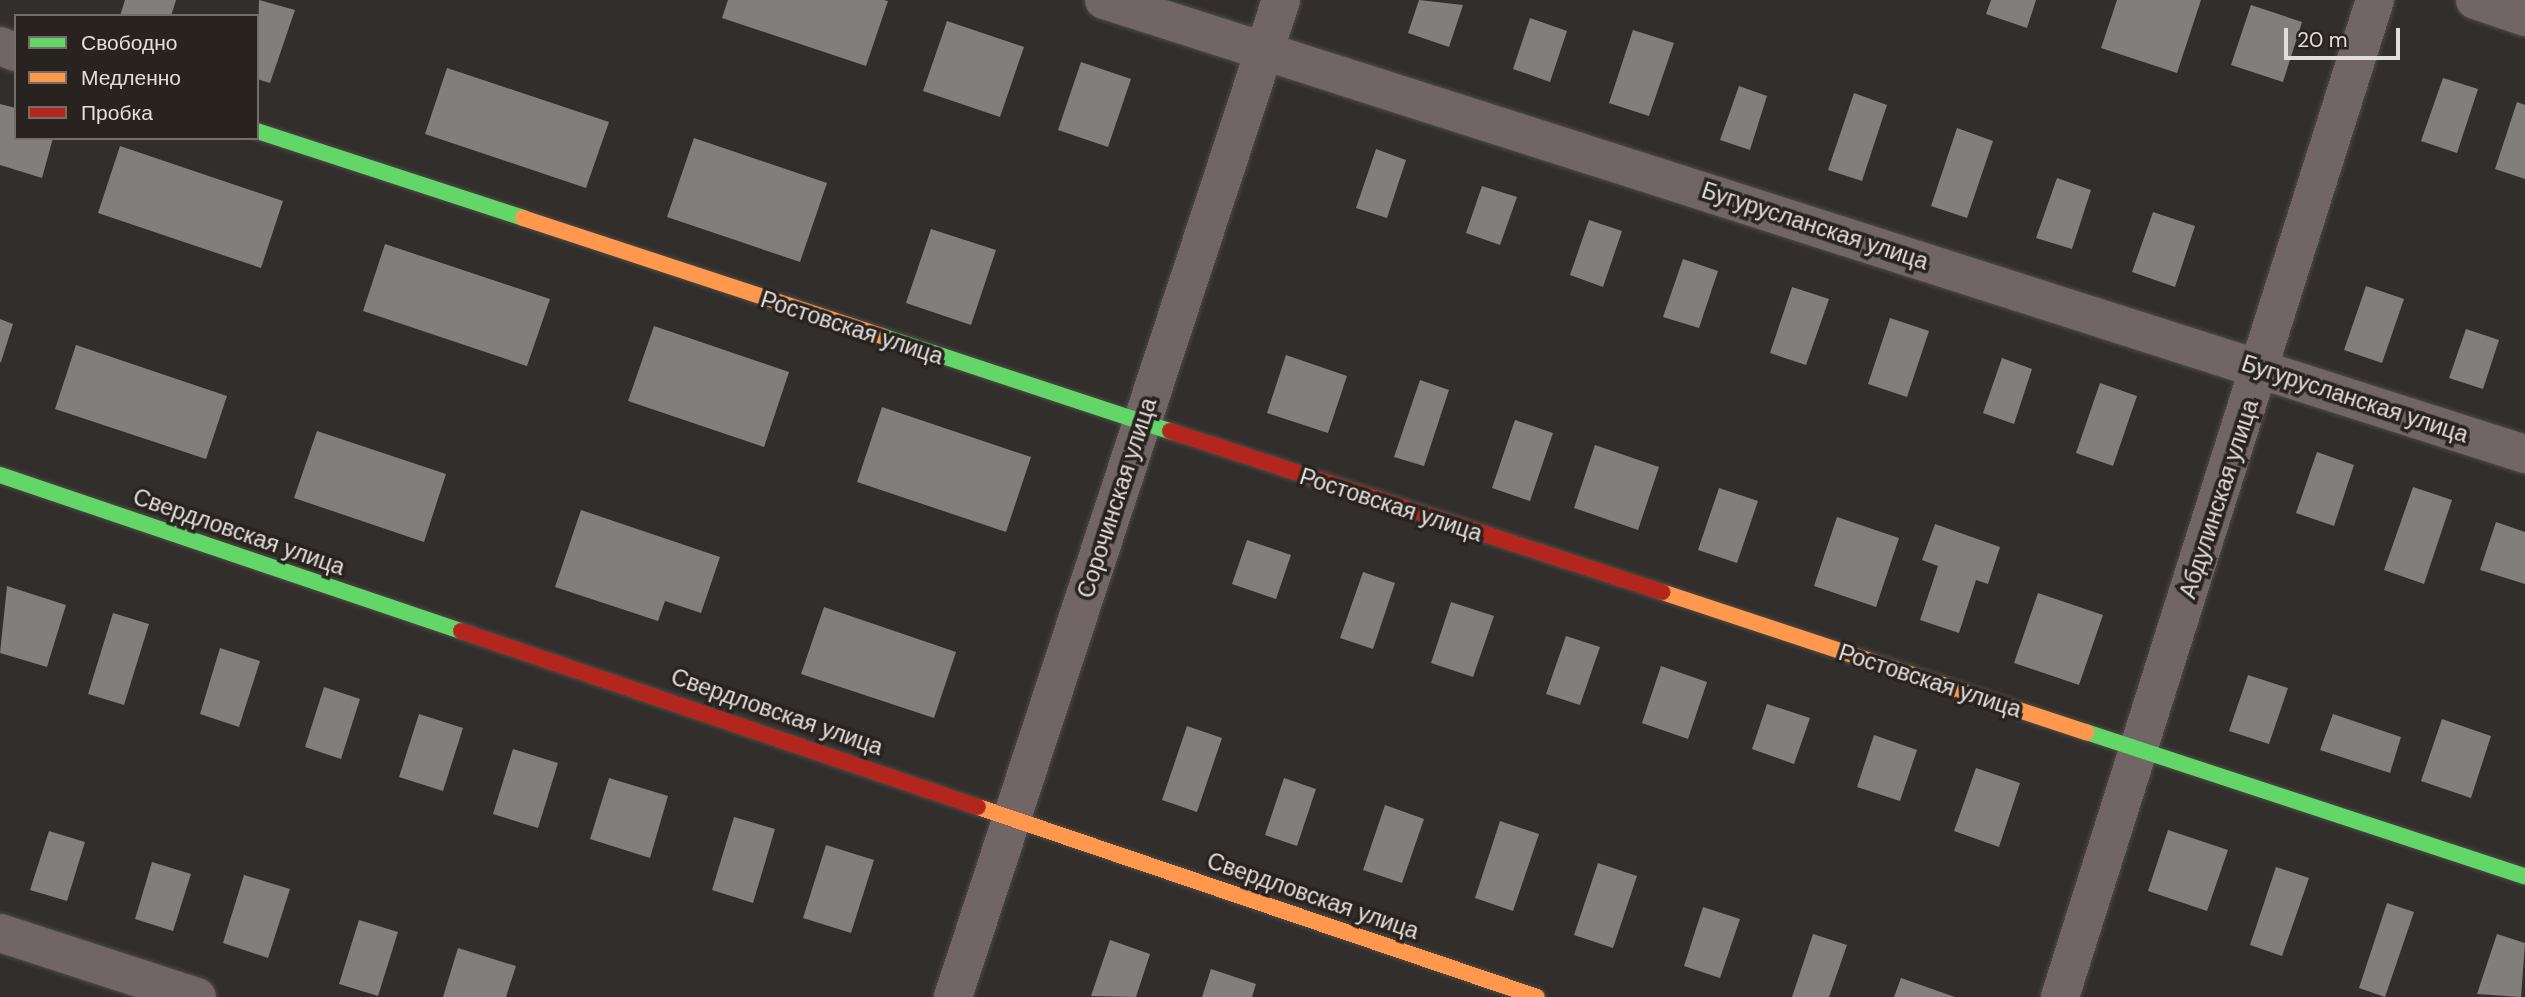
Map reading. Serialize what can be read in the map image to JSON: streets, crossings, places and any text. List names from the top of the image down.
{
  "streets": {
    "street": [
      "Бугурусланская улица",
      "Ростовская улица",
      "Сорочинская улица",
      "Абдулинская улица",
      "Свердловская улица"
    ]
  },
  "crossings": [
    ["Бугурусланская улица", "Сорочинская улица"],
    ["Бугурусланская улица", "Абдулинская улица"],
    ["Ростовская улица", "Сорочинская улица"],
    ["Ростовская улица", "Абдулинская улица"],
    ["Сорочинская улица", "Свердловская улица"]
  ],
  "legend": ["Свободно", "Медленно", "Пробка"],
  "scale_bar": "20 m"
}
